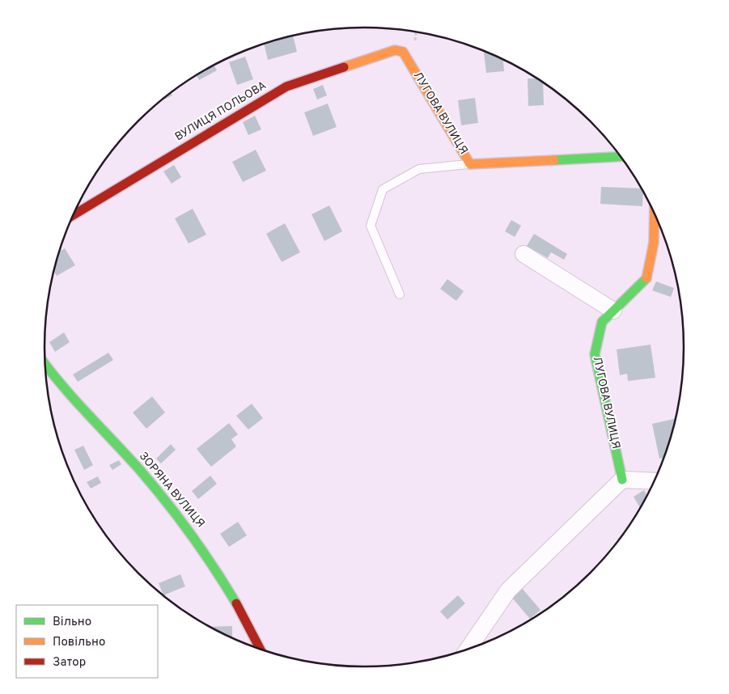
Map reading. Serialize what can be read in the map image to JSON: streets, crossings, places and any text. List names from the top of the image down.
{
  "streets": {
    "street": ["ВУЛИЦЯ ПОЛЬОВА", "ЛУГОВА ВУЛИЦЯ", "ЗОРЯНА ВУЛИЦЯ"]
  },
  "crossings": [
    ["ВУЛИЦЯ ПОЛЬОВА", "ЛУГОВА ВУЛИЦЯ"]
  ],
  "legend": ["Вільно", "Повільно", "Затор"]
}
